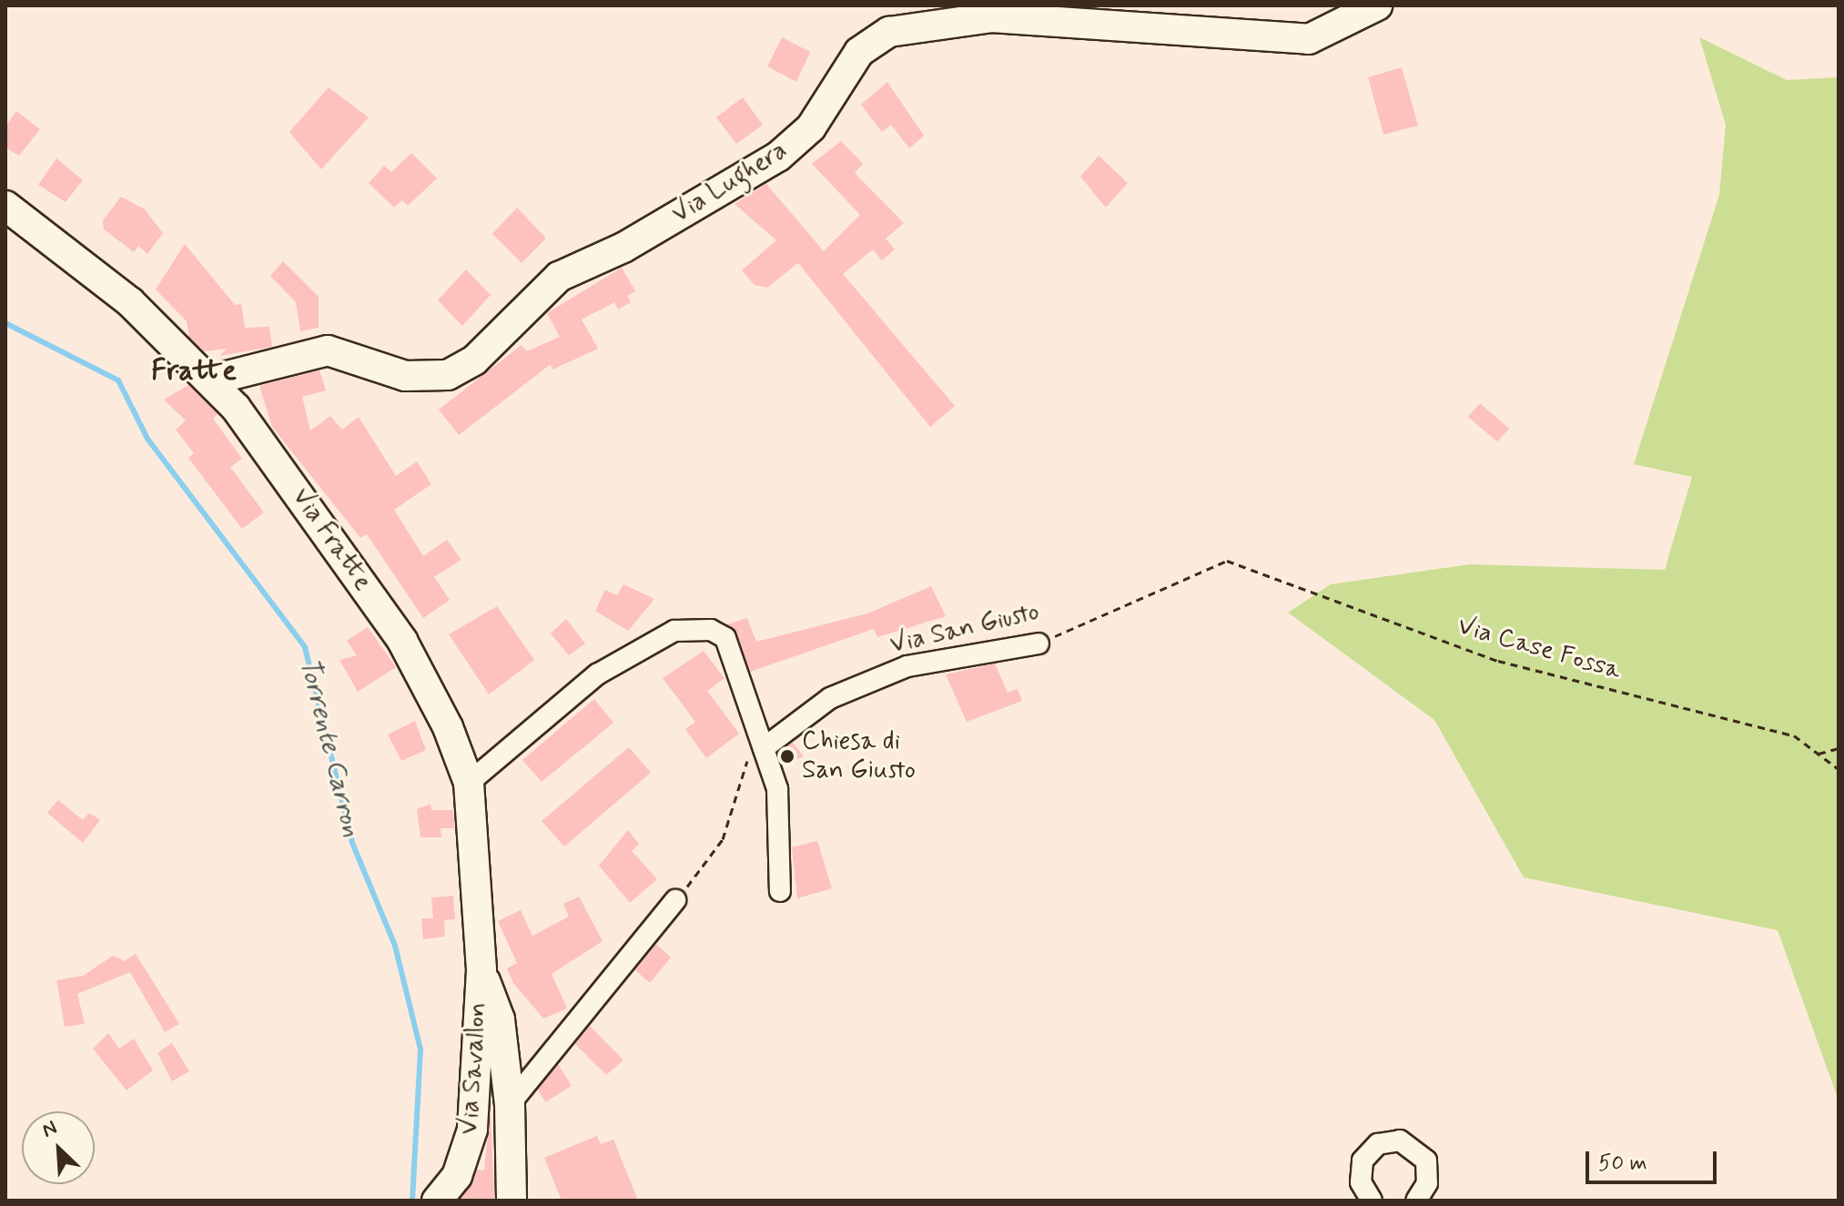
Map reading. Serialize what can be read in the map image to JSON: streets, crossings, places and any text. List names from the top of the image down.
{
  "streets": {
    "street": [
      "Via Lughera",
      "Via Fratte",
      "Via San Giusto",
      "Via Savallon"
    ],
    "path": ["Via Case Fossa"]
  },
  "crossings": [
    ["Via Lughera", "Via Fratte"],
    ["Via Fratte", "Via Savallon"],
    ["Via San Giusto", "Via Case Fossa"]
  ],
  "districts": ["Fratte"],
  "water": ["Torrente Carron"],
  "places": ["Chiesa di San Giusto"],
  "scale_bar": "50 m",
  "north": "top left"
}
